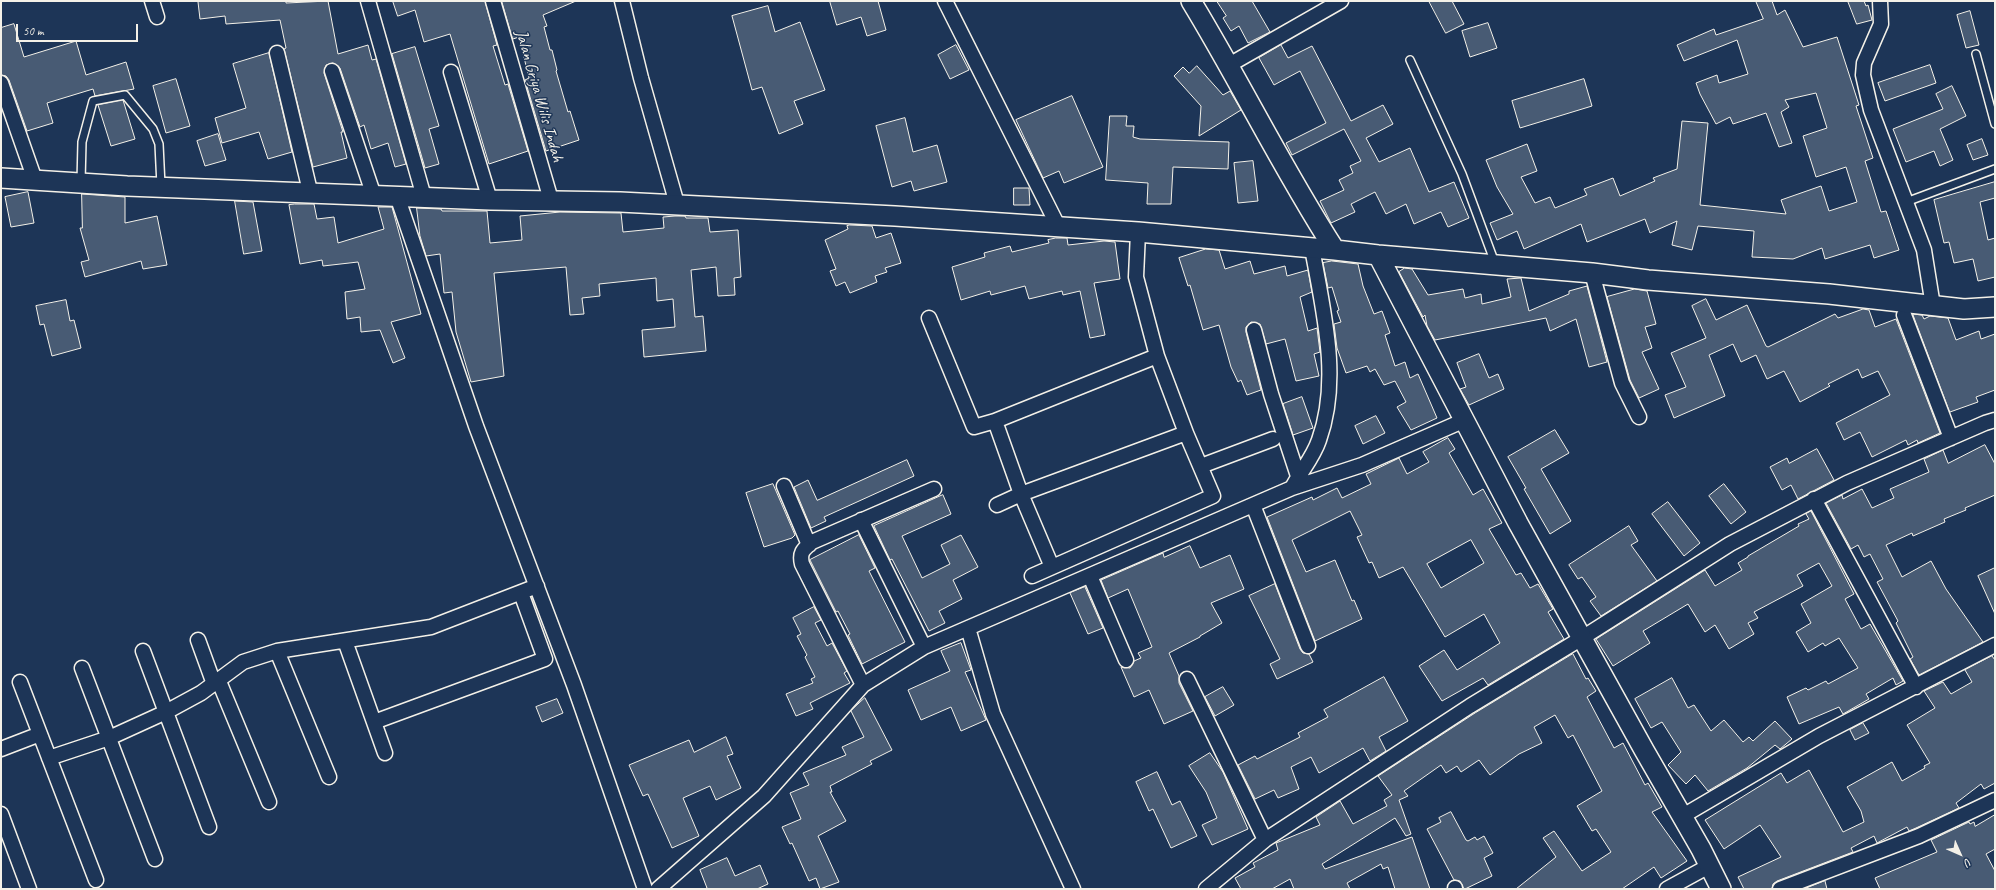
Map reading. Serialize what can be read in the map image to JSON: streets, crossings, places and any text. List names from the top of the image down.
{
  "streets": {
    "street": ["Jalan Griya Wilis Indah"]
  },
  "scale_bar": "50 m",
  "north": "bottom right"
}
